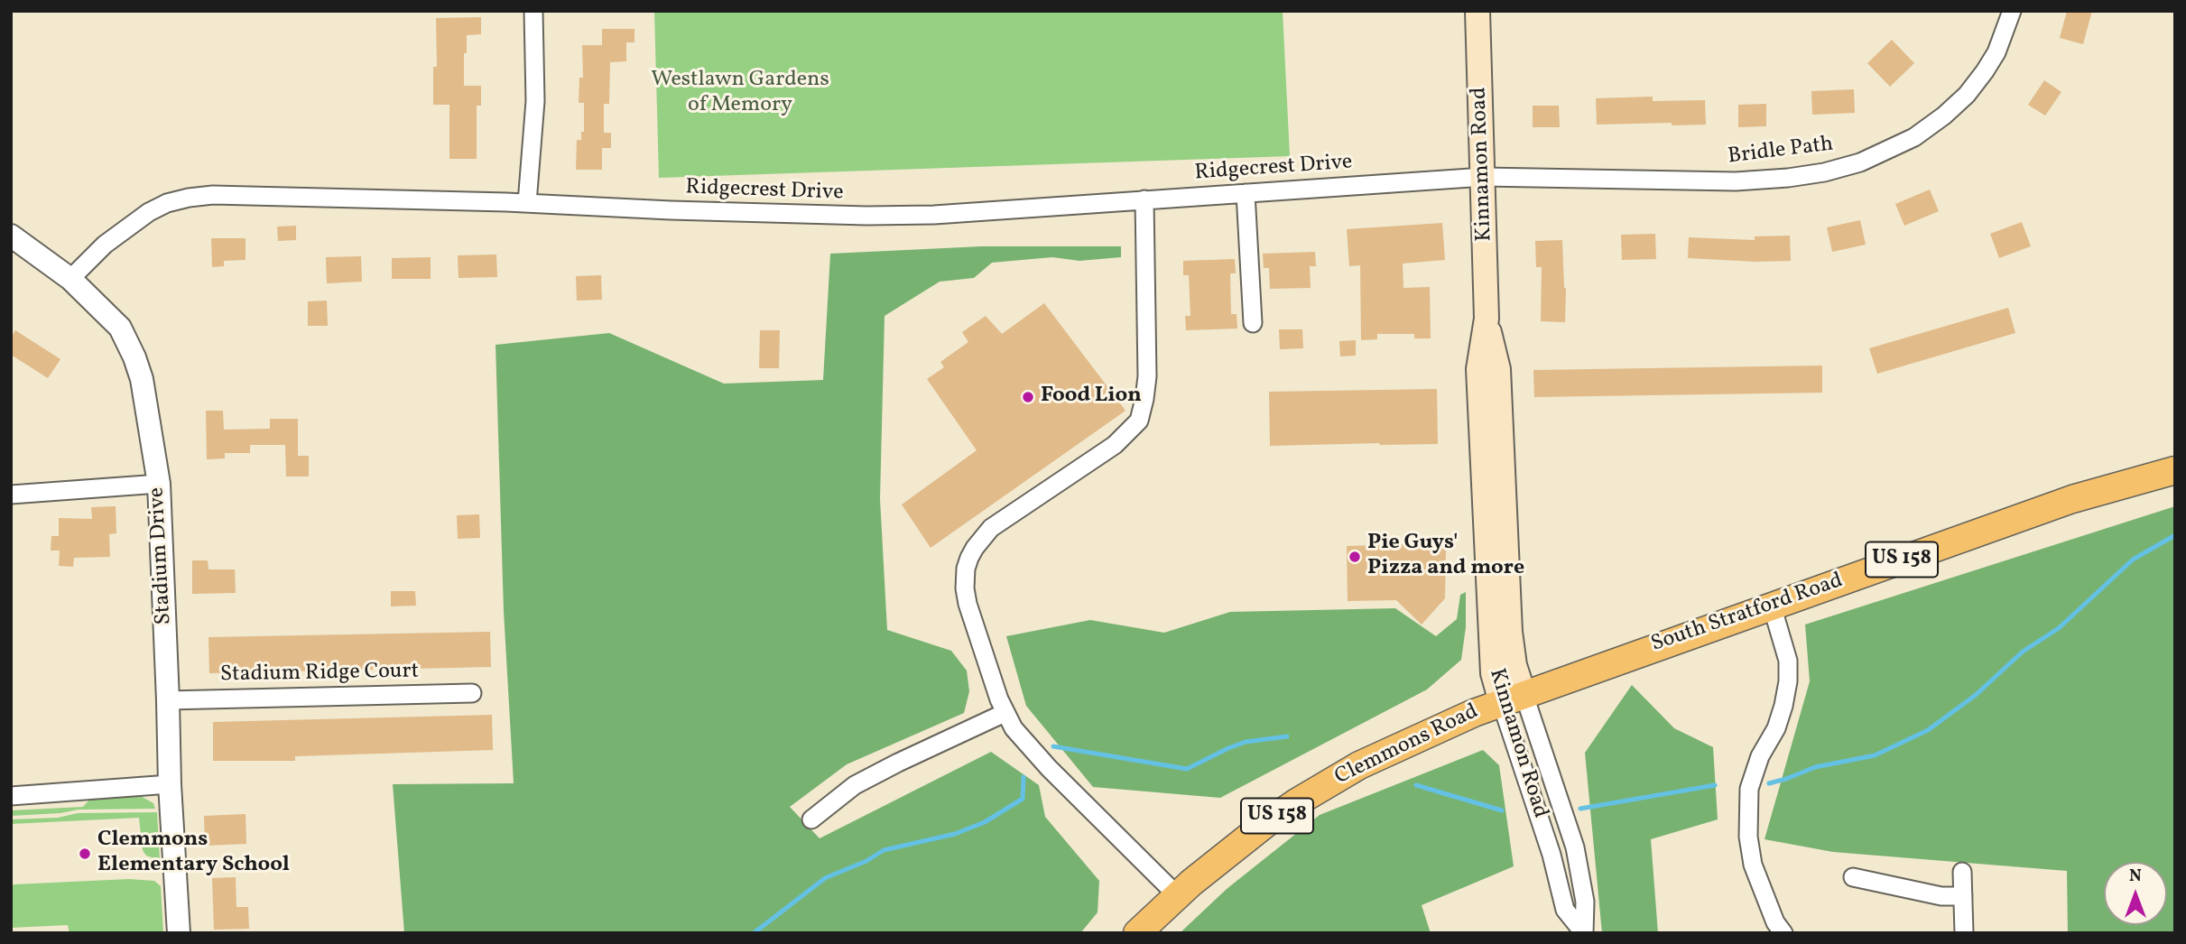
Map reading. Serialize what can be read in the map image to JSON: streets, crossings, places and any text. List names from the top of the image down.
{
  "streets": {
    "main road": [
      "Kinnamon Road",
      "US 158",
      "South Stratford Road",
      "Clemmons Road"
    ],
    "street": [
      "Bridle Path",
      "Ridgecrest Drive",
      "Stadium Drive",
      "Stadium Ridge Court"
    ]
  },
  "crossings": [
    ["Bridle Path", "Kinnamon Road"],
    ["Bridle Path", "Ridgecrest Drive"],
    ["Kinnamon Road", "Ridgecrest Drive"],
    ["Kinnamon Road", "South Stratford Road"],
    ["Kinnamon Road", "Clemmons Road"],
    ["Ridgecrest Drive", "Stadium Drive"],
    ["Stadium Drive", "Stadium Ridge Court"],
    ["South Stratford Road", "Clemmons Road"]
  ],
  "parks": ["Westlawn Gardens of Memory"],
  "places": ["Food Lion", "Pie Guys' Pizza and more", "Clemmons Elementary School"],
  "north": "top"
}
